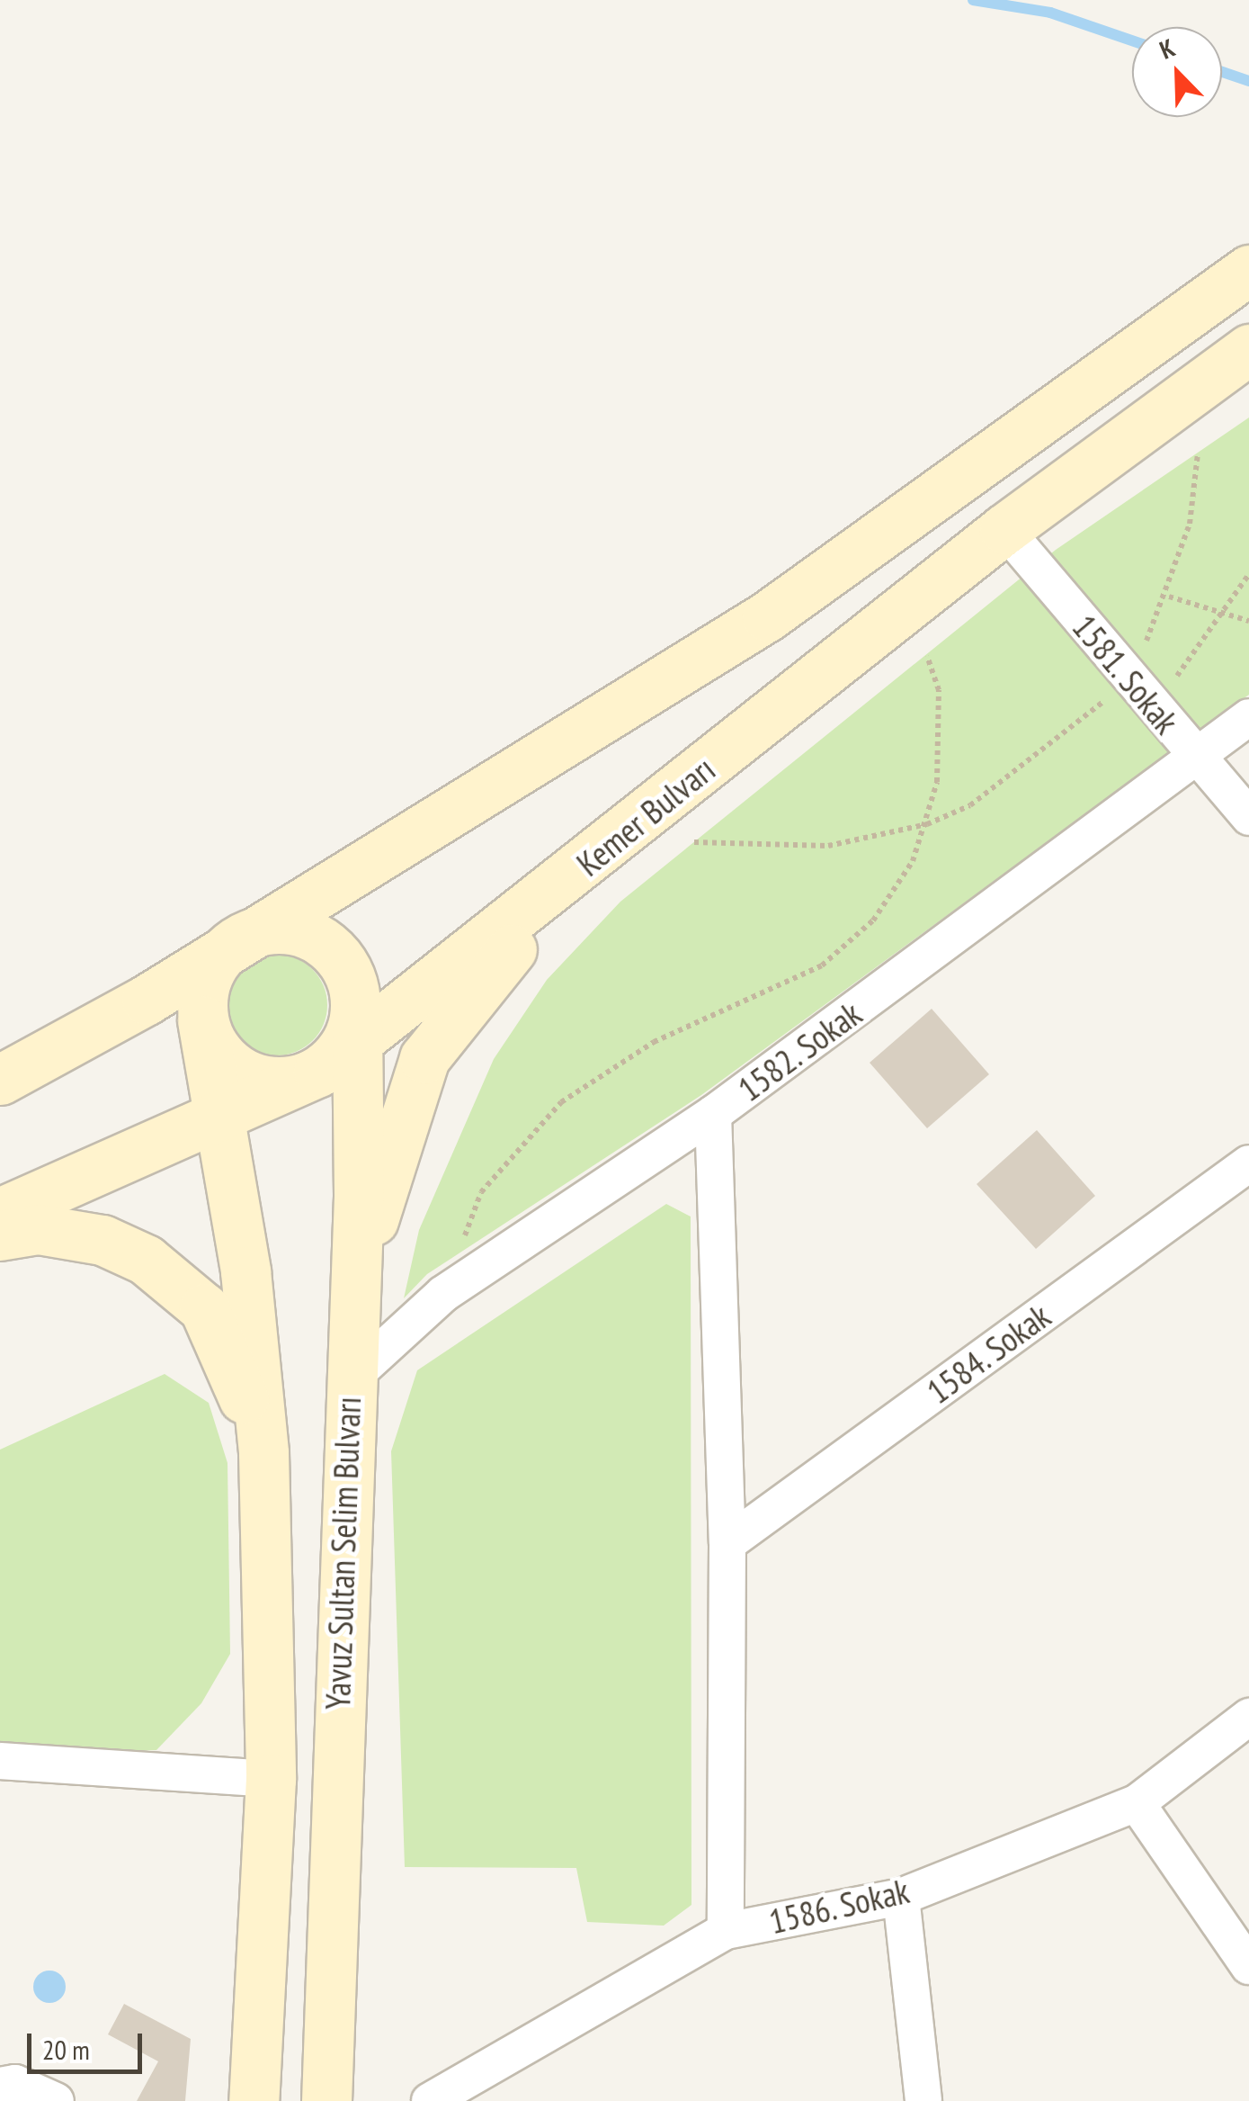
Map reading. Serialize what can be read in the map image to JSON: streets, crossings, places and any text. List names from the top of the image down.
{
  "streets": {
    "main road": ["Kemer Bulvarı", "Yavuz Sultan Selim Bulvarı"],
    "street": [
      "1581. Sokak",
      "1582. Sokak",
      "1584. Sokak",
      "1586. Sokak"
    ]
  },
  "crossings": [
    ["1581. Sokak", "Kemer Bulvarı"],
    ["1581. Sokak", "1582. Sokak"],
    ["Kemer Bulvarı", "Yavuz Sultan Selim Bulvarı"],
    ["1582. Sokak", "Yavuz Sultan Selim Bulvarı"]
  ],
  "scale_bar": "20 m",
  "north": "top left"
}
